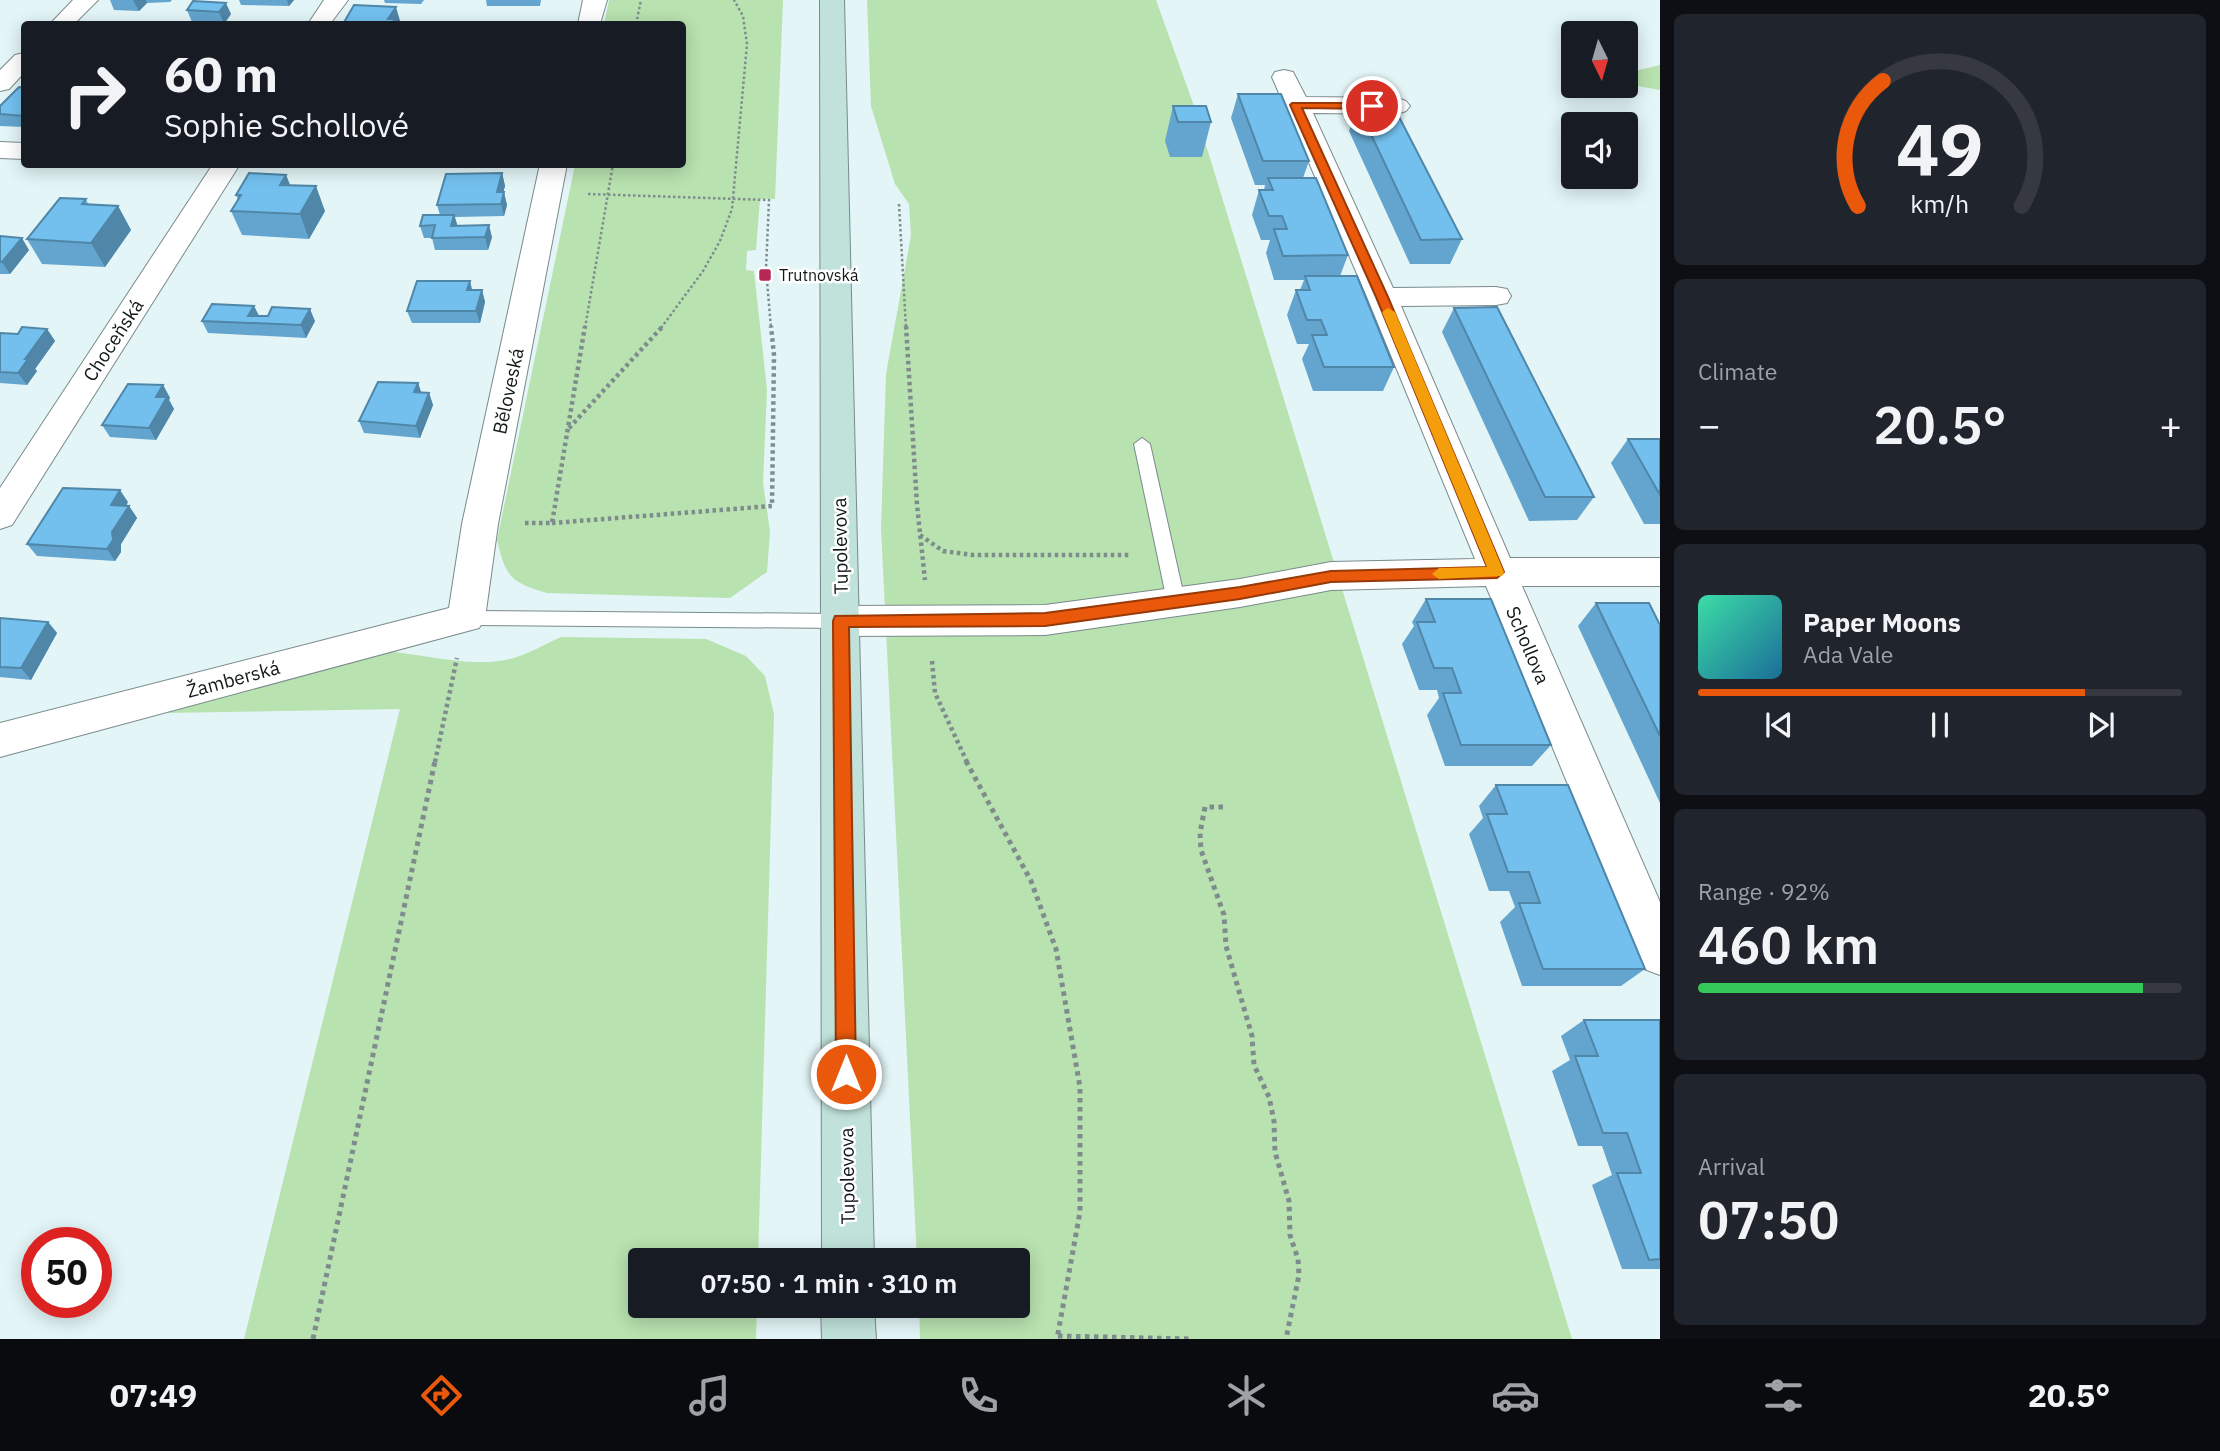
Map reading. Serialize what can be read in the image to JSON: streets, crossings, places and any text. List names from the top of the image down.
{
  "streets": {
    "main road": ["Tupolevova"],
    "street": [
      "Choceňská",
      "Běloveská",
      "Schollova",
      "Žamberská"
    ]
  },
  "crossings": [
    ["Běloveská", "Žamberská"]
  ],
  "places": {
    "transit": ["Trutnovská"]
  },
  "north": "bottom",
  "page": {
    "turn": ["60 m", "Sophie Schollové"],
    "tile": [
      "Climate",
      ["Range · 92%", "460 km"],
      ["Arrival", "07:50"]
    ],
    "heat": ["−", "20.5°", "+"],
    "song": ["Paper Moons", "Ada Vale"],
    "limit": "50",
    "trip": "07:50 · 1 min · 310 m",
    "tabs": ["07:49", "20.5°"],
    "gauge": ["49", "km/h"]
  }
}
